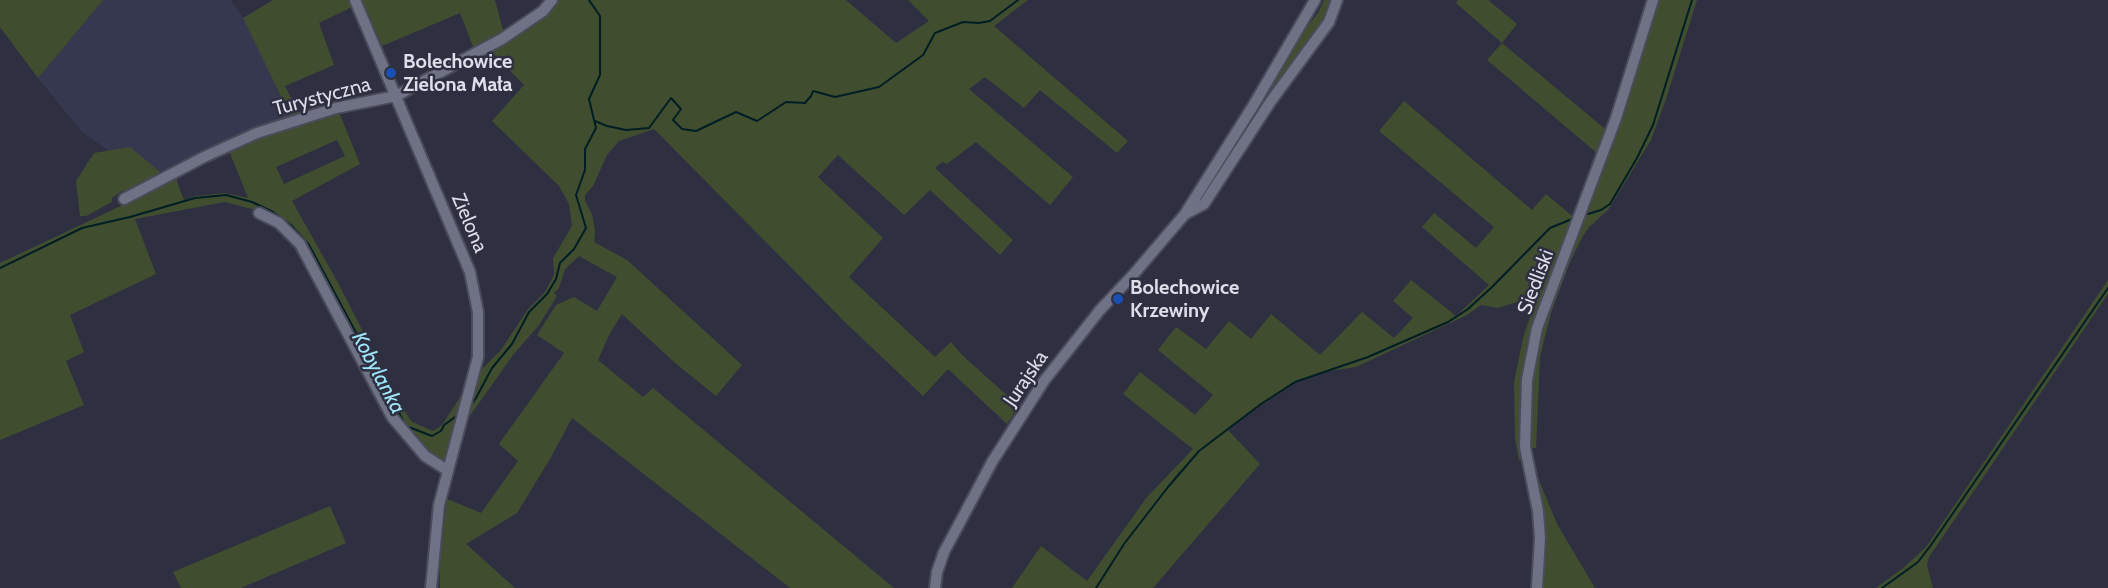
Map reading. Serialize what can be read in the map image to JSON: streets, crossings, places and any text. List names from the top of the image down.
{
  "streets": {
    "street": [
      "Turystyczna",
      "Zielona",
      "Siedliski",
      "Jurajska"
    ]
  },
  "crossings": [
    ["Turystyczna", "Zielona"]
  ],
  "water": ["Kobylanka"],
  "places": ["Bolechowice Zielona Mała", "Bolechowice Krzewiny"]
}
